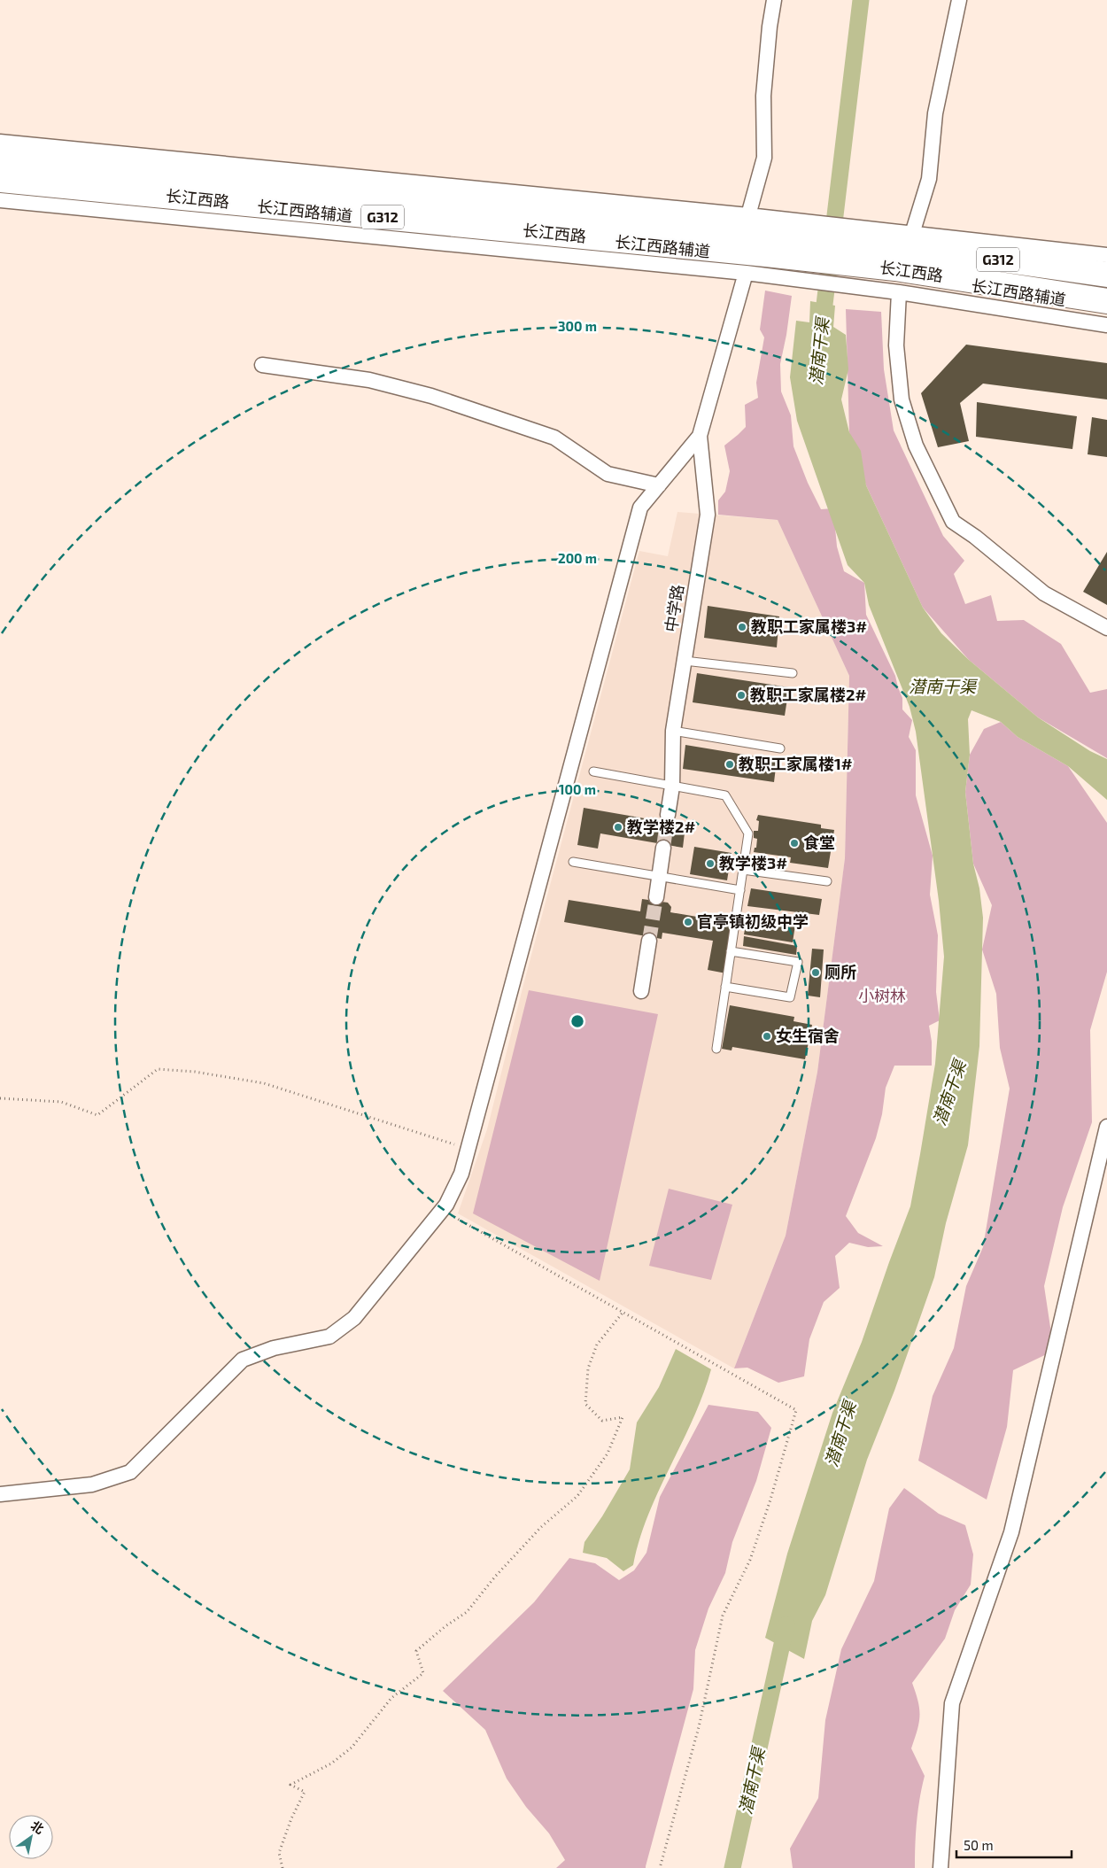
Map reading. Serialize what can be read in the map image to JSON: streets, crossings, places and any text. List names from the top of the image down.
{
  "streets": {
    "highway": ["长江西路", "G312"],
    "street": ["长江西路辅道", "中学路"]
  },
  "crossings": [
    ["长江西路", "长江西路辅道"]
  ],
  "water": ["潜南干渠"],
  "parks": ["小树林"],
  "places": [
    "教职工家属楼3#",
    "教职工家属楼2#",
    "教职工家属楼1#",
    "教学楼2#",
    "食堂",
    "教学楼3#",
    "官亭镇初级中学",
    "厕所",
    "女生宿舍"
  ],
  "scale_bar": "50 m",
  "north": "top right",
  "rings": ["300 m", "200 m", "100 m"]
}
